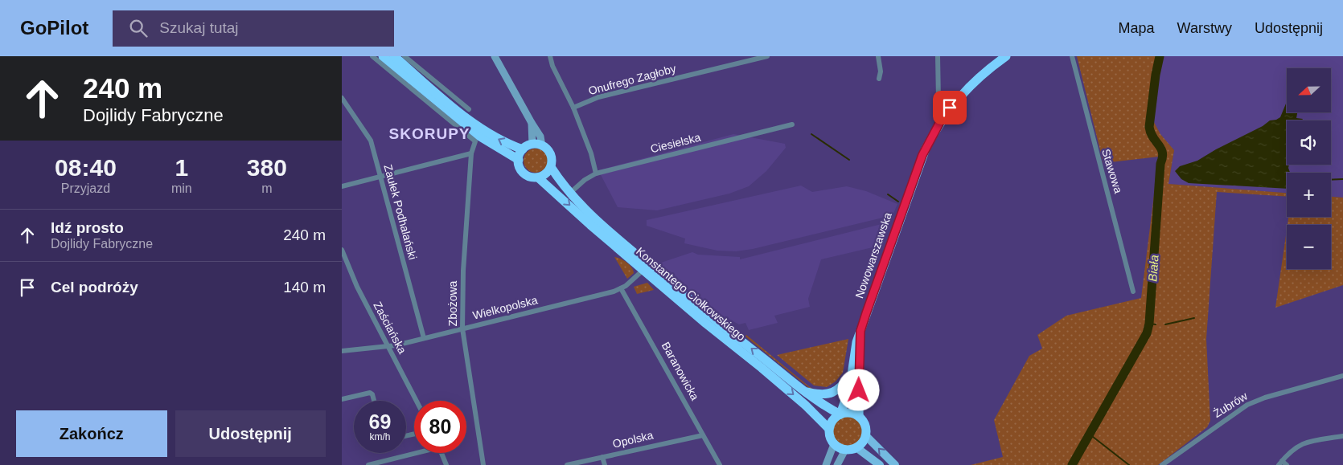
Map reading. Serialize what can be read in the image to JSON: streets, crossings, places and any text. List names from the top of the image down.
{
  "streets": {
    "highway": ["Nowowarszawska", "Konstantego Ciołkowskiego"],
    "street": [
      "Onufrego Zagłoby",
      "Ciesielska",
      "Stawowa",
      "Zaułek Podhalański",
      "Zbożowa",
      "Wielkopolska",
      "Zaściańska",
      "Baranowicka",
      "Żubrów",
      "Opolska"
    ]
  },
  "crossings": [
    ["Ciesielska", "Konstantego Ciołkowskiego"],
    ["Zaułek Podhalański", "Wielkopolska"],
    ["Nowowarszawska", "Konstantego Ciołkowskiego"],
    ["Konstantego Ciołkowskiego", "Wielkopolska"],
    ["Zbożowa", "Wielkopolska"],
    ["Wielkopolska", "Zaściańska"],
    ["Wielkopolska", "Baranowicka"],
    ["Baranowicka", "Opolska"]
  ],
  "districts": ["SKORUPY"],
  "water": ["Biała"],
  "north": "left",
  "page": {
    "header": "GoPilot",
    "search": "Szukaj tutaj",
    "nav": ["Mapa", "Warstwy", "Udostępnij"],
    "turn": ["240 m", "Dojlidy Fabryczne"],
    "map_buttons": ["+", "−"],
    "eta": [
      "08:40",
      "Przyjazd",
      "1",
      "min",
      "380",
      "m"
    ],
    "list": [
      {
        "name": "Idź prosto",
        "note": "Dojlidy Fabryczne",
        "value": "240 m"
      },
      {
        "name": "Cel podróży",
        "value": "140 m"
      }
    ],
    "speed": "69 km/h",
    "limit": "80",
    "buttons": ["Zakończ", "Udostępnij"]
  }
}
